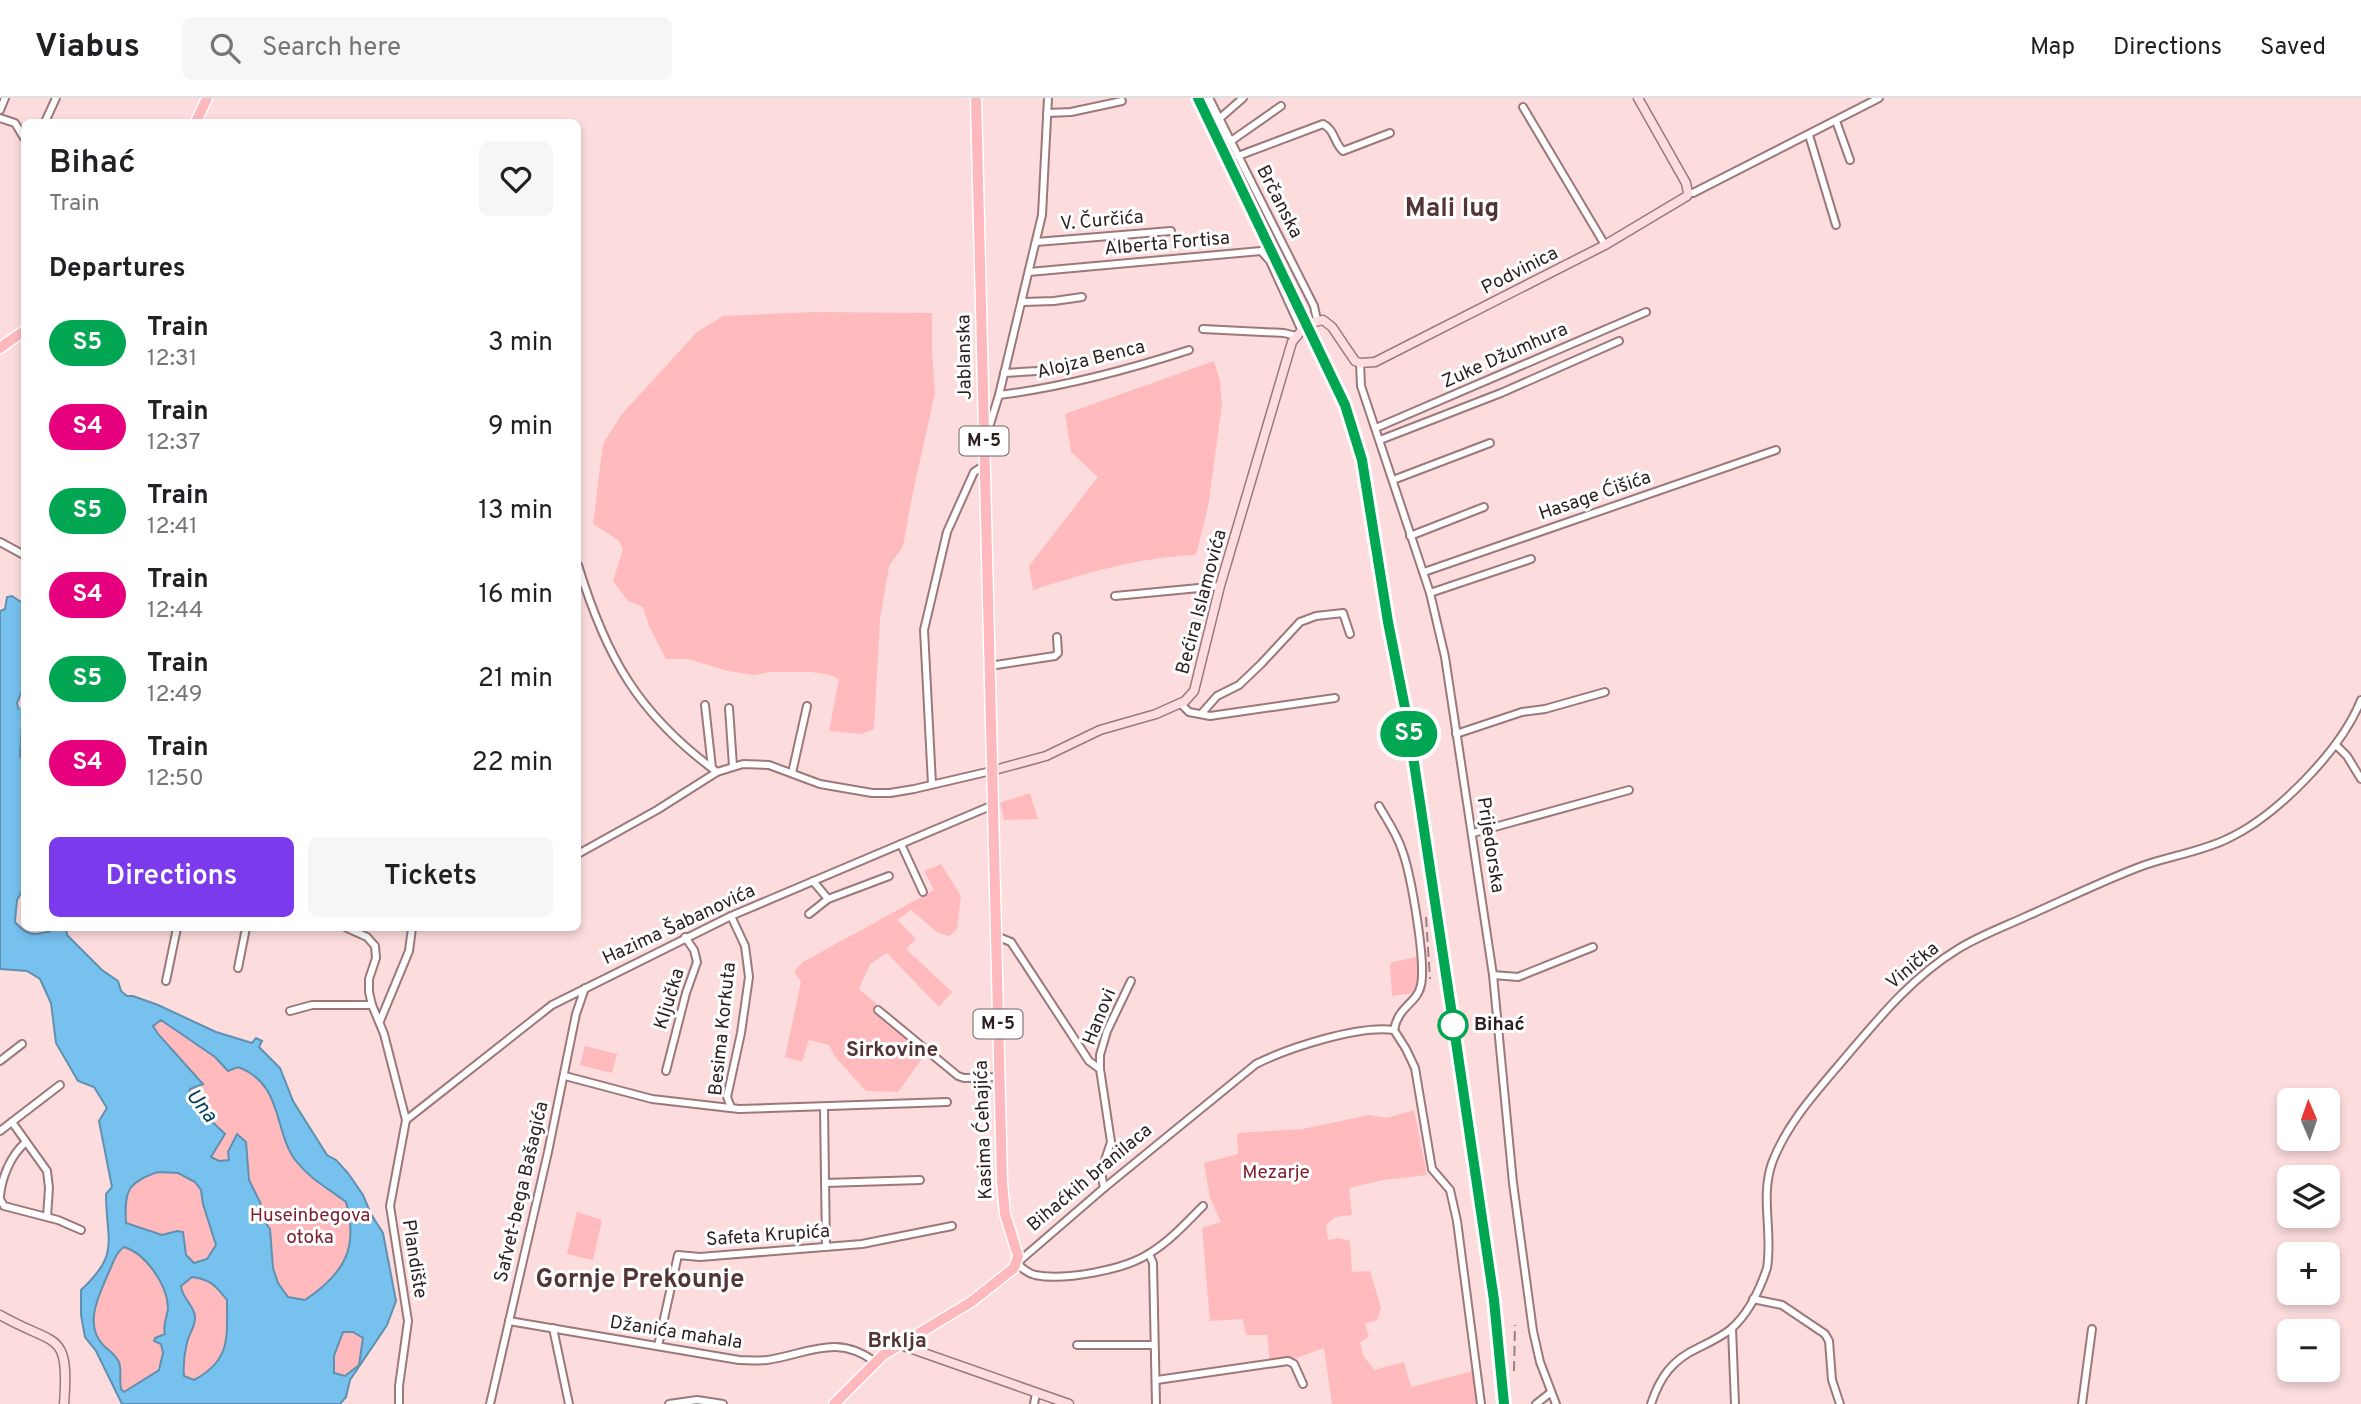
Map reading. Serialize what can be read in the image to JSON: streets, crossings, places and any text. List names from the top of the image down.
{
  "streets": {
    "main road": [
      "Jablanska",
      "M-5",
      "Kasima Ćehajića",
      "Bihaćkih branilaca"
    ],
    "street": [
      "Brčanska",
      "V. Čurčića",
      "Alberta Fortisa",
      "Podvinica",
      "Zuke Džumhura",
      "Alojza Benca",
      "Hasage Ćišića",
      "Bećira Islamovića",
      "Prijedorska",
      "Hazima Šabanovića",
      "Vinička",
      "Ključka",
      "Hanovi",
      "Besima Korkuta",
      "Safvet-bega Bašagića",
      "Safeta Krupića",
      "Plandište",
      "Džanića mahala"
    ]
  },
  "crossings": [
    ["Alberta Fortisa", "Bećira Islamovića"],
    ["Podvinica", "Prijedorska"],
    ["Zuke Džumhura", "Prijedorska"],
    ["Jablanska", "Kasima Ćehajića"],
    ["Hasage Ćišića", "Prijedorska"],
    ["Hazima Šabanovića", "Ključka"],
    ["Hazima Šabanovića", "Besima Korkuta"],
    ["Hazima Šabanovića", "Kasima Ćehajića"],
    ["Hazima Šabanovića", "Safvet-bega Bašagića"],
    ["Hazima Šabanovića", "Plandište"],
    ["Hanovi", "Bihaćkih branilaca"],
    ["Kasima Ćehajića", "Bihaćkih branilaca"],
    ["Bihaćkih branilaca", "Džanića mahala"],
    ["Safvet-bega Bašagića", "Džanića mahala"],
    ["Safeta Krupića", "Džanića mahala"]
  ],
  "districts": [
    "Mali lug",
    "Sirkovine",
    "Gornje Prekounje",
    "Brklja"
  ],
  "water": ["Una"],
  "parks": ["Mezarje", "Huseinbegova otoka"],
  "places": ["Bihać"],
  "north": "top",
  "page": {
    "header": "Viabus",
    "search": "Search here",
    "nav": ["Map", "Directions", "Saved"],
    "on_map": "S5",
    "heading": [
      ["Bihać", "Train"],
      "Departures"
    ],
    "list": [
      {
        "mark": "S5",
        "name": "Train",
        "note": "12:31",
        "value": "3 min"
      },
      {
        "mark": "S4",
        "name": "Train",
        "note": "12:37",
        "value": "9 min"
      },
      {
        "mark": "S5",
        "name": "Train",
        "note": "12:41",
        "value": "13 min"
      },
      {
        "mark": "S4",
        "name": "Train",
        "note": "12:44",
        "value": "16 min"
      },
      {
        "mark": "S5",
        "name": "Train",
        "note": "12:49",
        "value": "21 min"
      },
      {
        "mark": "S4",
        "name": "Train",
        "note": "12:50",
        "value": "22 min"
      }
    ],
    "buttons": ["Directions", "Tickets"],
    "map_buttons": ["+", "−"]
  }
}
